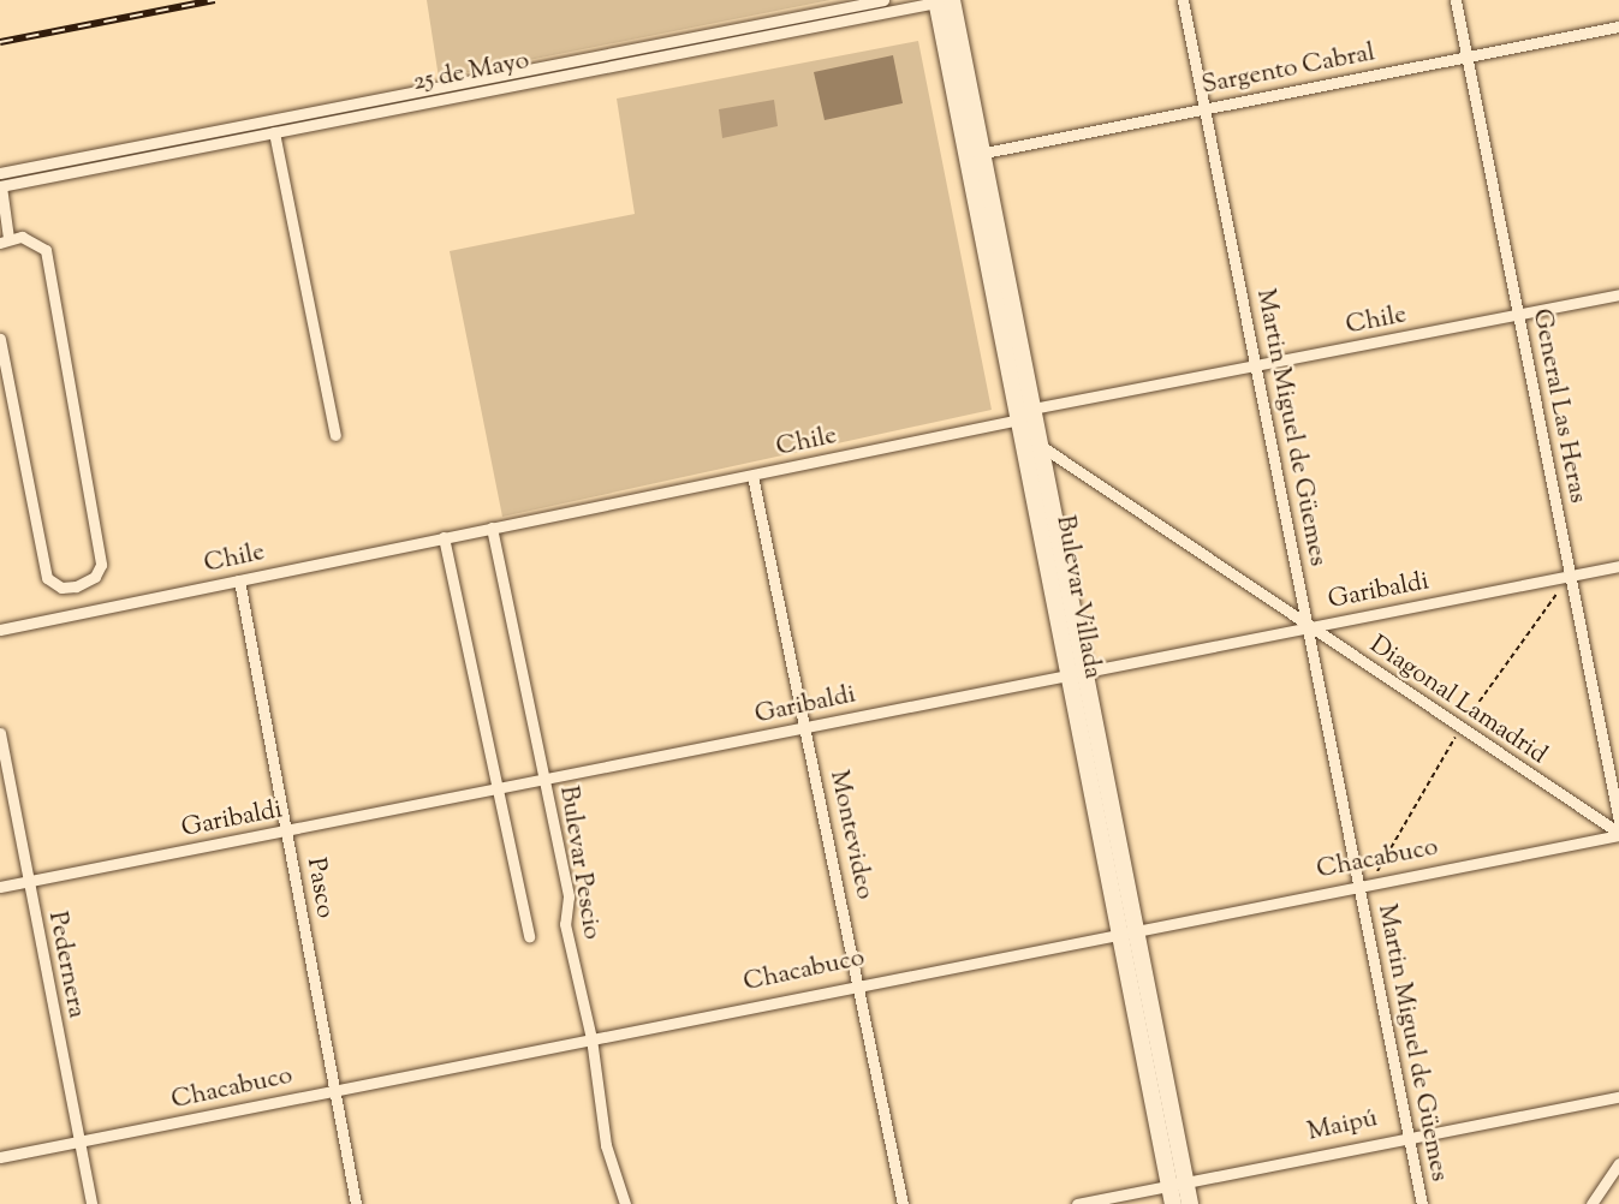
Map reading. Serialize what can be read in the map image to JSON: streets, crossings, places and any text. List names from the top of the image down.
{
  "streets": {
    "main road": ["Bulevar Villada"],
    "street": [
      "Sargento Cabral",
      "25 de Mayo",
      "Chile",
      "General Las Heras",
      "Martin Miguel de Güemes",
      "Garibaldi",
      "Diagonal Lamadrid",
      "Montevideo",
      "Chacabuco",
      "Bulevar Pescio",
      "Pasco",
      "Pedernera",
      "Maipú"
    ]
  },
  "crossings": [
    ["Sargento Cabral", "General Las Heras"],
    ["Sargento Cabral", "Martin Miguel de Güemes"],
    ["Sargento Cabral", "Bulevar Villada"],
    ["25 de Mayo", "Bulevar Villada"],
    ["Chile", "General Las Heras"],
    ["Chile", "Martin Miguel de Güemes"],
    ["Chile", "Bulevar Villada"],
    ["Chile", "Diagonal Lamadrid"],
    ["Chile", "Montevideo"],
    ["Chile", "Bulevar Pescio"],
    ["Chile", "Pasco"],
    ["General Las Heras", "Garibaldi"],
    ["Martin Miguel de Güemes", "Garibaldi"],
    ["Martin Miguel de Güemes", "Diagonal Lamadrid"],
    ["Martin Miguel de Güemes", "Chacabuco"],
    ["Martin Miguel de Güemes", "Maipú"],
    ["Garibaldi", "Bulevar Villada"],
    ["Garibaldi", "Diagonal Lamadrid"],
    ["Garibaldi", "Montevideo"],
    ["Garibaldi", "Bulevar Pescio"],
    ["Garibaldi", "Pasco"],
    ["Garibaldi", "Pedernera"],
    ["Bulevar Villada", "Diagonal Lamadrid"],
    ["Bulevar Villada", "Chacabuco"],
    ["Bulevar Villada", "Maipú"],
    ["Diagonal Lamadrid", "Chacabuco"],
    ["Montevideo", "Chacabuco"],
    ["Chacabuco", "Bulevar Pescio"],
    ["Chacabuco", "Pasco"],
    ["Chacabuco", "Pedernera"]
  ]
}
